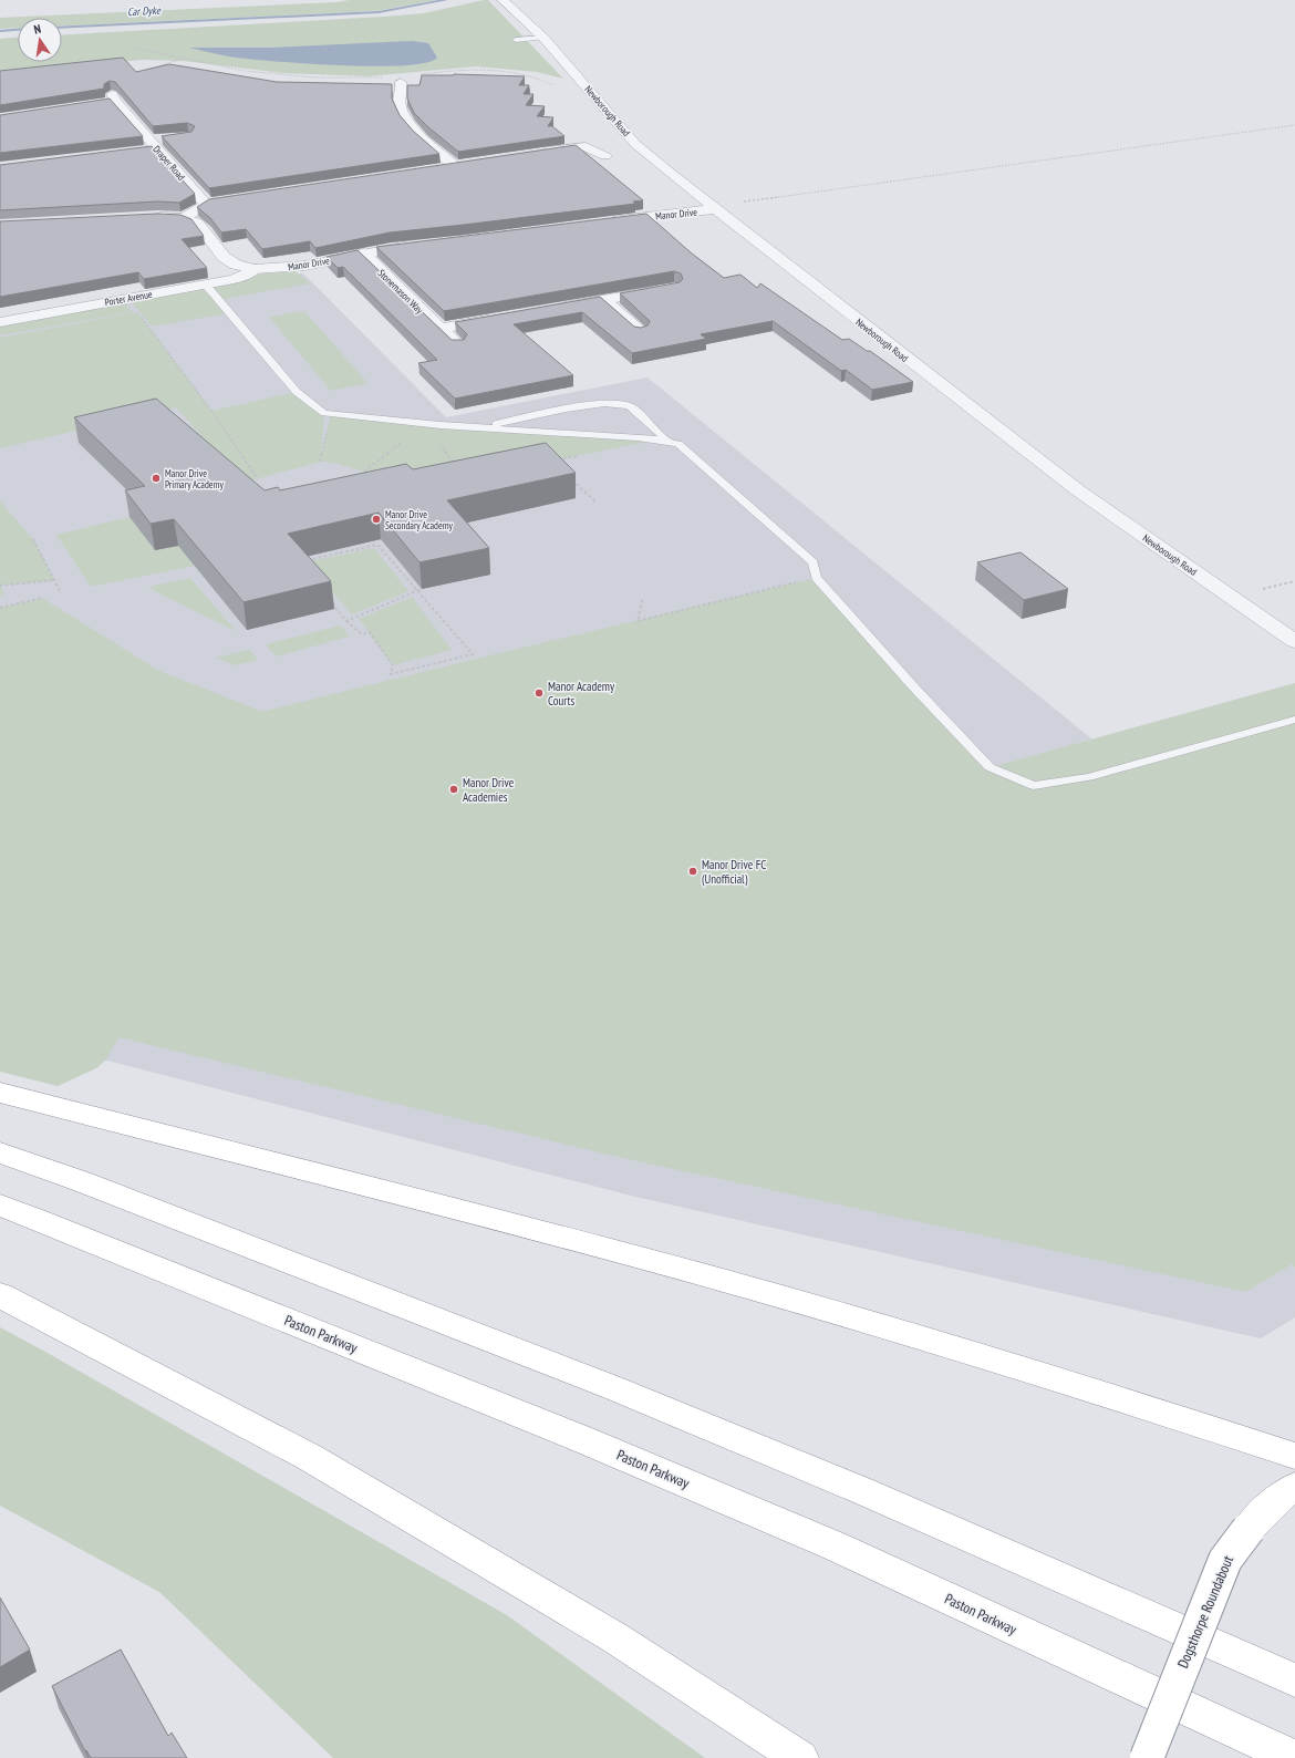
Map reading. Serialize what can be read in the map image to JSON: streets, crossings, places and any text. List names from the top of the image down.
{
  "streets": {
    "highway": ["Paston Parkway", "Dogsthorpe Roundabout"],
    "street": [
      "Newborough Road",
      "Draper Road",
      "Manor Drive",
      "Stonemason Way",
      "Porter Avenue"
    ]
  },
  "crossings": [
    ["Newborough Road", "Manor Drive"],
    ["Draper Road", "Manor Drive"],
    ["Manor Drive", "Stonemason Way"],
    ["Manor Drive", "Porter Avenue"]
  ],
  "water": ["Car Dyke"],
  "places": [
    "Manor Drive Primary Academy",
    "Manor Drive Secondary Academy",
    "Manor Academy Courts",
    "Manor Drive Academies",
    "Manor Drive FC (Unofficial)"
  ],
  "north": "top"
}
